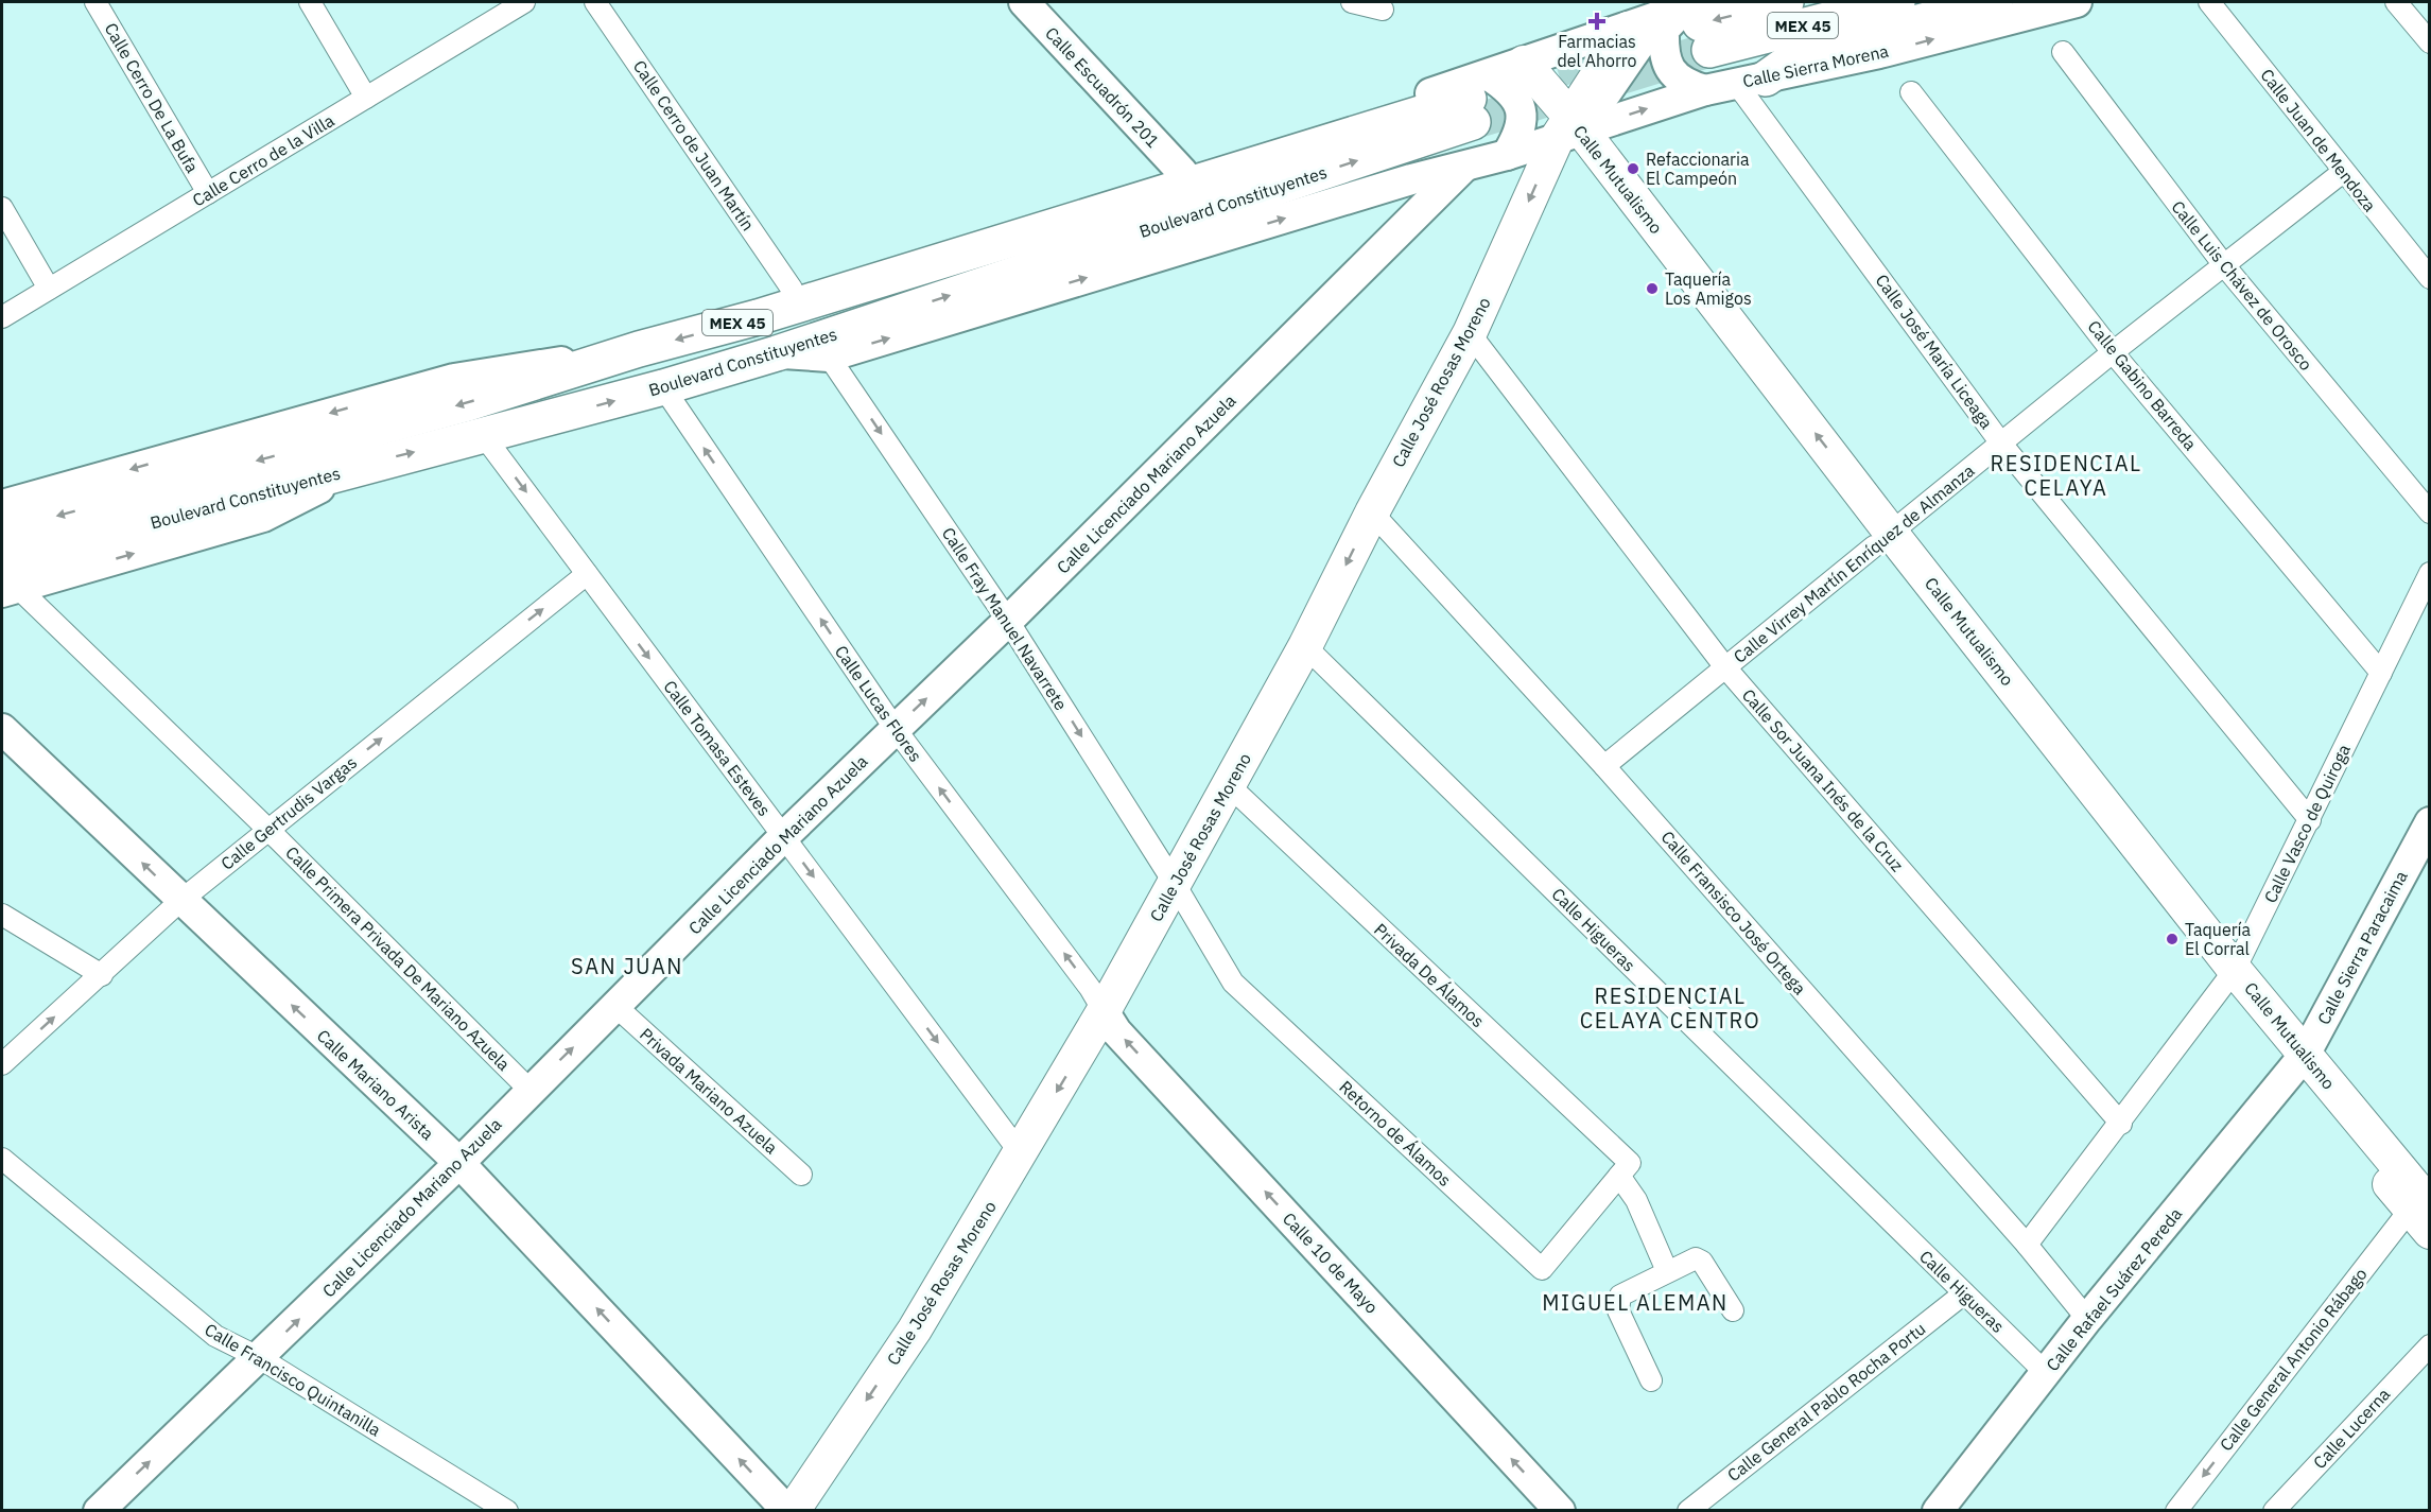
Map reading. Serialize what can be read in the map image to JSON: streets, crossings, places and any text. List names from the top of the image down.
{
  "streets": {
    "highway": ["MEX 45", "Boulevard Constituyentes"],
    "main road": ["Calle Mutualismo", "Calle José Rosas Moreno"],
    "street": [
      "Calle Sierra Morena",
      "Calle Escuadrón 201",
      "Calle Cerro De La Bufa",
      "Calle Juan de Mendoza",
      "Calle Cerro de Juan Martín",
      "Calle Cerro de la Villa",
      "Calle Luis Chávez de Orosco",
      "Calle José María Liceaga",
      "Calle Gabino Barreda",
      "Calle Licenciado Mariano Azuela",
      "Calle Virrey Martín Enríquez de Almanza",
      "Calle Fray Manuel Navarrete",
      "Calle Lucas Flores",
      "Calle Tomasa Esteves",
      "Calle Sor Juana Inés de la Cruz",
      "Calle Gertrudis Vargas",
      "Calle Vasco de Quiroga",
      "Calle Fransisco José Ortega",
      "Calle Higueras",
      "Calle Sierra Paracaima",
      "Calle Primera Privada De Mariano Azuela",
      "Privada De Álamos",
      "Calle Mariano Arista",
      "Privada Mariano Azuela",
      "Retorno de Álamos",
      "Calle 10 de Mayo",
      "Calle Rafael Suárez Pereda",
      "Calle General Antonio Rábago",
      "Calle Francisco Quintanilla",
      "Calle General Pablo Rocha Portu",
      "Calle Lucerna"
    ]
  },
  "crossings": [
    ["MEX 45", "Calle José Rosas Moreno"],
    ["Calle Sierra Morena", "Calle Mutualismo"],
    ["Calle Sierra Morena", "Calle José María Liceaga"],
    ["Calle Sierra Morena", "Calle José Rosas Moreno"],
    ["Calle Sierra Morena", "Calle Licenciado Mariano Azuela"],
    ["Calle Cerro De La Bufa", "Calle Cerro de la Villa"],
    ["Calle Juan de Mendoza", "Calle Virrey Martín Enríquez de Almanza"],
    ["Calle Mutualismo", "Calle José Rosas Moreno"],
    ["Calle Mutualismo", "Calle Virrey Martín Enríquez de Almanza"],
    ["Calle Mutualismo", "Calle Vasco de Quiroga"],
    ["Calle Mutualismo", "Calle Sierra Paracaima"],
    ["Calle Mutualismo", "Calle Rafael Suárez Pereda"],
    ["Calle Mutualismo", "Calle General Antonio Rábago"],
    ["Boulevard Constituyentes", "Calle Lucas Flores"],
    ["Boulevard Constituyentes", "Calle Tomasa Esteves"],
    ["Boulevard Constituyentes", "Calle Primera Privada De Mariano Azuela"],
    ["Calle Luis Chávez de Orosco", "Calle Virrey Martín Enríquez de Almanza"],
    ["Calle José María Liceaga", "Calle Virrey Martín Enríquez de Almanza"],
    ["Calle José María Liceaga", "Calle Vasco de Quiroga"],
    ["Calle José Rosas Moreno", "Calle Fray Manuel Navarrete"],
    ["Calle José Rosas Moreno", "Calle Lucas Flores"],
    ["Calle José Rosas Moreno", "Calle Tomasa Esteves"],
    ["Calle José Rosas Moreno", "Calle Sor Juana Inés de la Cruz"],
    ["Calle José Rosas Moreno", "Calle Fransisco José Ortega"],
    ["Calle José Rosas Moreno", "Calle Higueras"],
    ["Calle José Rosas Moreno", "Privada De Álamos"],
    ["Calle José Rosas Moreno", "Retorno de Álamos"],
    ["Calle José Rosas Moreno", "Calle 10 de Mayo"],
    ["Calle Gabino Barreda", "Calle Virrey Martín Enríquez de Almanza"],
    ["Calle Gabino Barreda", "Calle Vasco de Quiroga"],
    ["Calle Licenciado Mariano Azuela", "Calle Fray Manuel Navarrete"],
    ["Calle Licenciado Mariano Azuela", "Calle Lucas Flores"],
    ["Calle Licenciado Mariano Azuela", "Calle Tomasa Esteves"],
    ["Calle Licenciado Mariano Azuela", "Calle Primera Privada De Mariano Azuela"],
    ["Calle Licenciado Mariano Azuela", "Calle Mariano Arista"],
    ["Calle Licenciado Mariano Azuela", "Privada Mariano Azuela"],
    ["Calle Licenciado Mariano Azuela", "Calle Francisco Quintanilla"],
    ["Calle Virrey Martín Enríquez de Almanza", "Calle Sor Juana Inés de la Cruz"],
    ["Calle Virrey Martín Enríquez de Almanza", "Calle Fransisco José Ortega"],
    ["Calle Fray Manuel Navarrete", "Retorno de Álamos"],
    ["Calle Lucas Flores", "Calle 10 de Mayo"],
    ["Calle Tomasa Esteves", "Calle Gertrudis Vargas"],
    ["Calle Sor Juana Inés de la Cruz", "Calle Vasco de Quiroga"],
    ["Calle Gertrudis Vargas", "Calle Primera Privada De Mariano Azuela"],
    ["Calle Gertrudis Vargas", "Calle Mariano Arista"],
    ["Calle Vasco de Quiroga", "Calle Fransisco José Ortega"],
    ["Calle Fransisco José Ortega", "Calle Rafael Suárez Pereda"],
    ["Calle Higueras", "Calle Rafael Suárez Pereda"],
    ["Calle Higueras", "Calle General Pablo Rocha Portu"],
    ["Calle Sierra Paracaima", "Calle Rafael Suárez Pereda"],
    ["Privada De Álamos", "Retorno de Álamos"]
  ],
  "one_way": [
    "Calle Sierra Morena",
    "Calle José Rosas Moreno",
    "Calle Licenciado Mariano Azuela",
    "Calle Fray Manuel Navarrete",
    "Calle Lucas Flores",
    "Calle Tomasa Esteves",
    "Calle Gertrudis Vargas",
    "Calle Mariano Arista",
    "Calle 10 de Mayo",
    "Calle General Antonio Rábago"
  ],
  "districts": [
    "RESIDENCIAL CELAYA",
    "SAN JUAN",
    "RESIDENCIAL CELAYA CENTRO",
    "MIGUEL ALEMAN"
  ],
  "places": {
    "health": ["Farmacias del Ahorro"],
    "other": ["Refaccionaria El Campeón", "Taquería Los Amigos", "Taquería El Corral"]
  }
}
